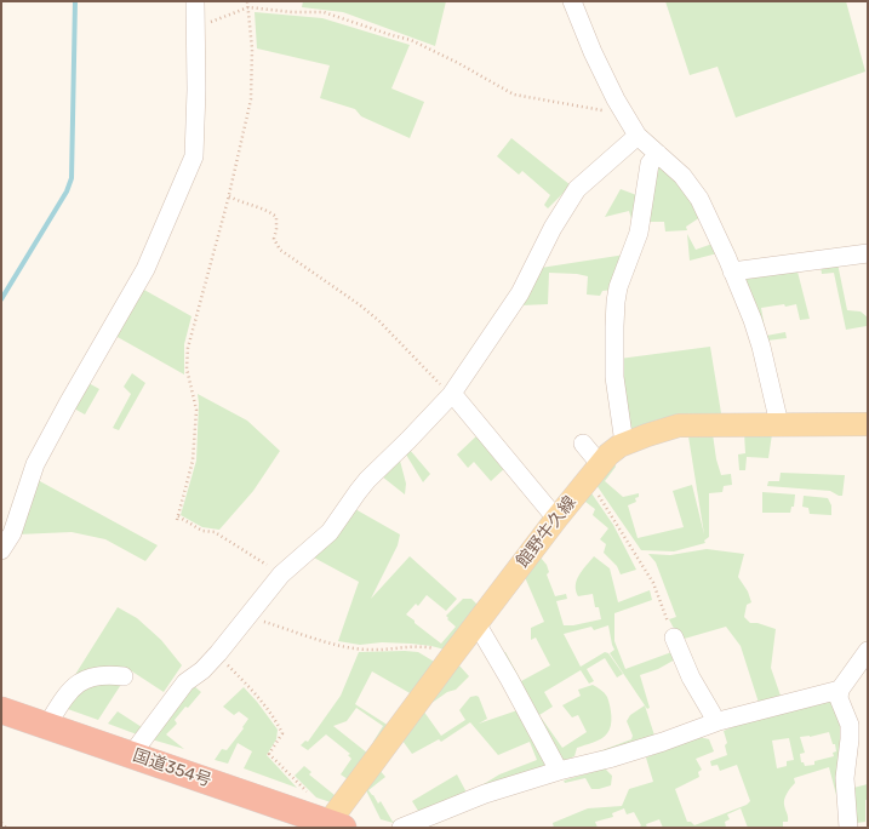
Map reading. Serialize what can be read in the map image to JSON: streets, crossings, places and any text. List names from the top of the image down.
{
  "streets": {
    "highway": ["国道354号"],
    "main road": ["館野牛久線"]
  },
  "crossings": [
    ["館野牛久線", "国道354号"]
  ]
}
